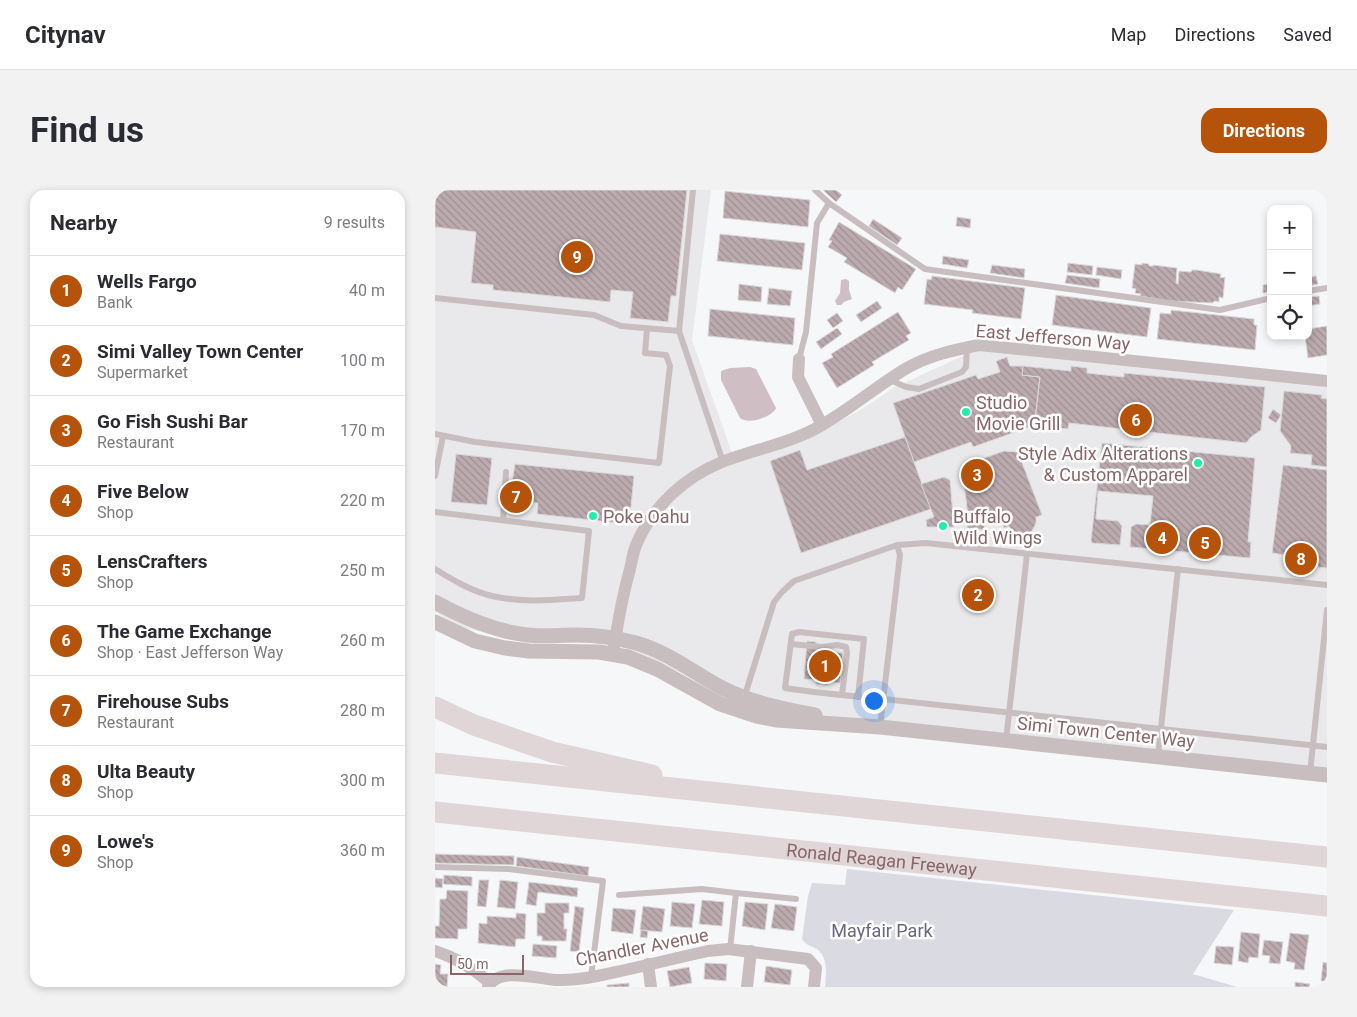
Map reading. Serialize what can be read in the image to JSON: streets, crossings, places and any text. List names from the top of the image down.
{
  "streets": {
    "highway": ["Ronald Reagan Freeway"],
    "street": ["East Jefferson Way", "Simi Town Center Way", "Chandler Avenue"]
  },
  "crossings": [
    ["East Jefferson Way", "Simi Town Center Way"]
  ],
  "parks": ["Mayfair Park"],
  "places": [
    "Studio Movie Grill",
    "Style Adix Alterations & Custom Apparel",
    "Poke Oahu",
    "Buffalo Wild Wings"
  ],
  "scale_bar": "50 m",
  "page": {
    "header": "Citynav",
    "nav": ["Map", "Directions", "Saved"],
    "buttons": "Directions",
    "title": "Find us",
    "heading": ["Nearby", "9 results"],
    "map_buttons": ["+", "−"],
    "pins": [
      "9",
      "6",
      "3",
      "7",
      "4",
      "5",
      "8",
      "2",
      "1"
    ],
    "list": [
      {
        "mark": "1",
        "name": "Wells Fargo",
        "note": "Bank",
        "value": "40 m"
      },
      {
        "mark": "2",
        "name": "Simi Valley Town Center",
        "note": "Supermarket",
        "value": "100 m"
      },
      {
        "mark": "3",
        "name": "Go Fish Sushi Bar",
        "note": "Restaurant",
        "value": "170 m"
      },
      {
        "mark": "4",
        "name": "Five Below",
        "note": "Shop",
        "value": "220 m"
      },
      {
        "mark": "5",
        "name": "LensCrafters",
        "note": "Shop",
        "value": "250 m"
      },
      {
        "mark": "6",
        "name": "The Game Exchange",
        "note": "Shop · East Jefferson Way",
        "value": "260 m"
      },
      {
        "mark": "7",
        "name": "Firehouse Subs",
        "note": "Restaurant",
        "value": "280 m"
      },
      {
        "mark": "8",
        "name": "Ulta Beauty",
        "note": "Shop",
        "value": "300 m"
      },
      {
        "mark": "9",
        "name": "Lowe's",
        "note": "Shop",
        "value": "360 m"
      }
    ],
    "scale": "50 m"
  }
}
